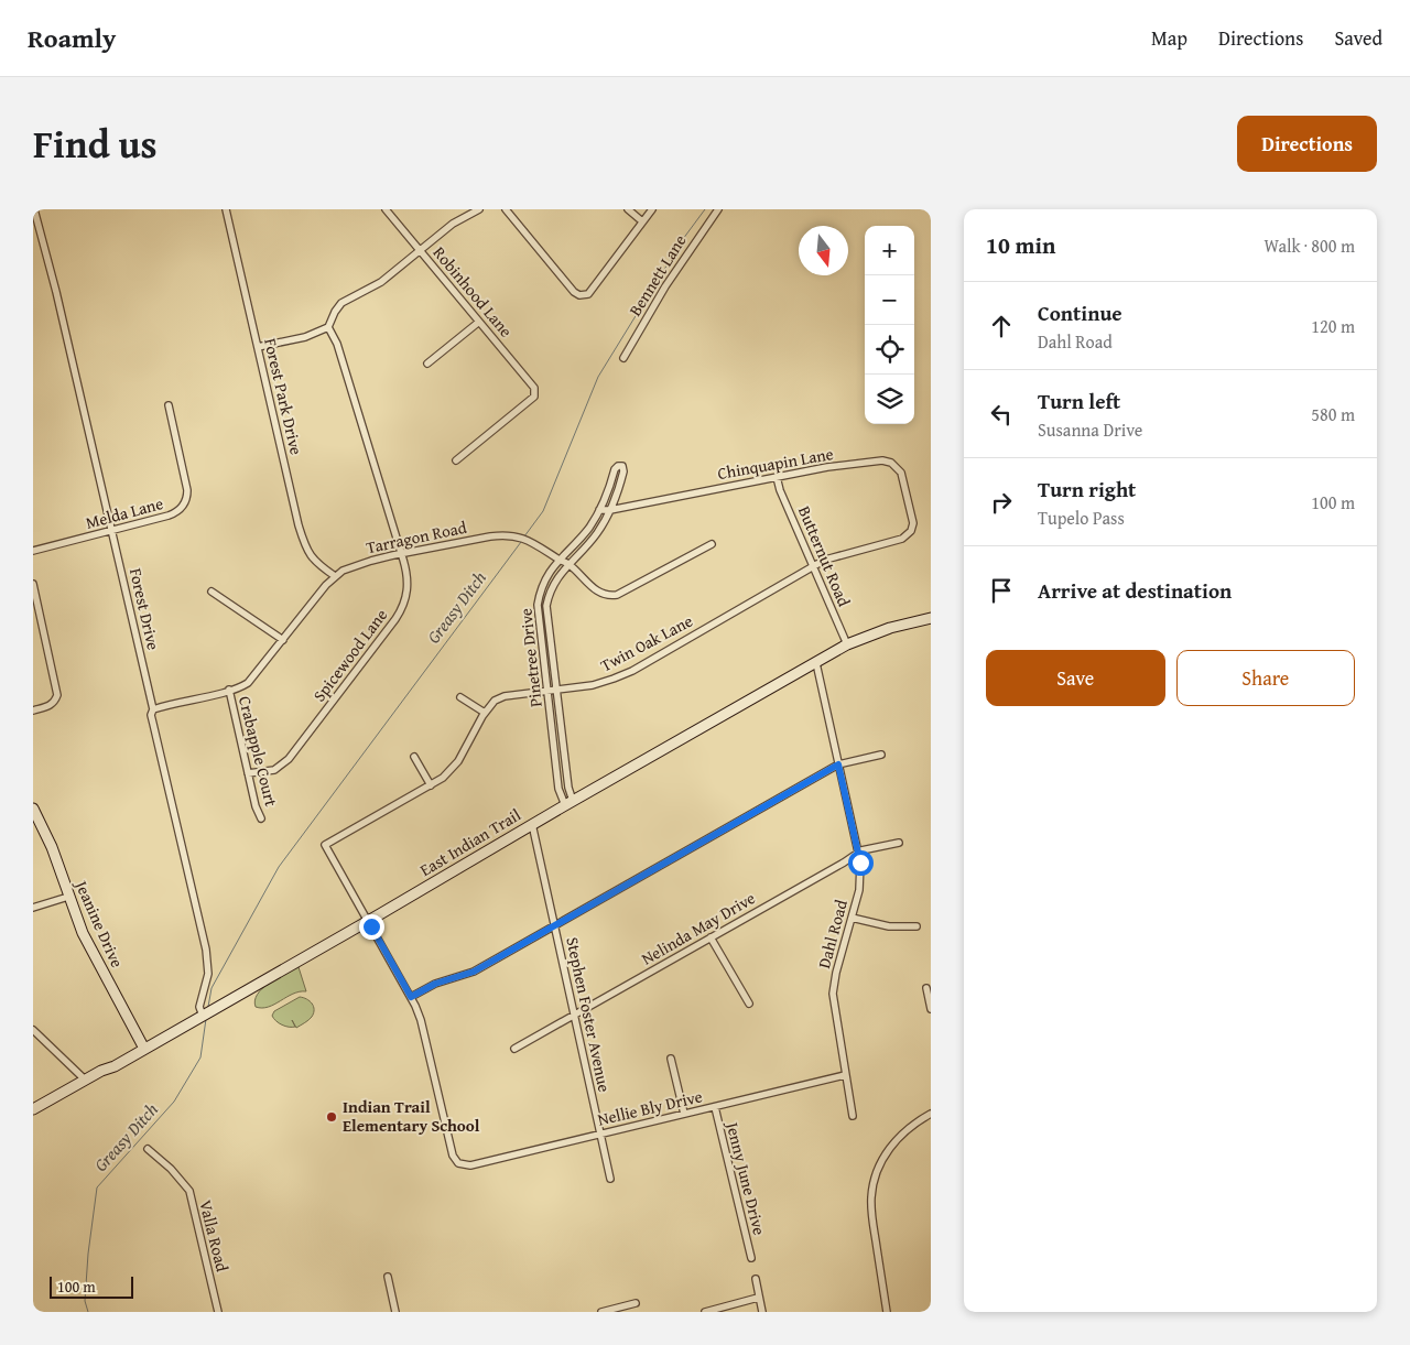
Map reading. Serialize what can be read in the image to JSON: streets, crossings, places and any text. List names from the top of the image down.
{
  "streets": {
    "main road": ["East Indian Trail", "Jeanine Drive"],
    "street": [
      "Bennett Lane",
      "Robinhood Lane",
      "Forest Park Drive",
      "Chinquapin Lane",
      "Melda Lane",
      "Tarragon Road",
      "Butternut Road",
      "Forest Drive",
      "Twin Oak Lane",
      "Spicewood Lane",
      "Pinetree Drive",
      "Crabapple Court",
      "Nelinda May Drive",
      "Dahl Road",
      "Stephen Foster Avenue",
      "Nellie Bly Drive",
      "Jenny June Drive",
      "Valla Road"
    ]
  },
  "crossings": [
    ["Forest Park Drive", "Tarragon Road"],
    ["Chinquapin Lane", "Butternut Road"],
    ["Chinquapin Lane", "Twin Oak Lane"],
    ["Chinquapin Lane", "Pinetree Drive"],
    ["Melda Lane", "Forest Drive"],
    ["Tarragon Road", "Forest Drive"],
    ["Tarragon Road", "Spicewood Lane"],
    ["Tarragon Road", "Pinetree Drive"],
    ["Tarragon Road", "Crabapple Court"],
    ["Butternut Road", "Twin Oak Lane"],
    ["Butternut Road", "East Indian Trail"],
    ["Forest Drive", "East Indian Trail"],
    ["Twin Oak Lane", "Pinetree Drive"],
    ["Twin Oak Lane", "East Indian Trail"],
    ["Spicewood Lane", "Crabapple Court"],
    ["Pinetree Drive", "East Indian Trail"],
    ["East Indian Trail", "Jeanine Drive"],
    ["East Indian Trail", "Dahl Road"],
    ["East Indian Trail", "Stephen Foster Avenue"],
    ["Nelinda May Drive", "Dahl Road"],
    ["Nelinda May Drive", "Stephen Foster Avenue"],
    ["Dahl Road", "Nellie Bly Drive"],
    ["Stephen Foster Avenue", "Nellie Bly Drive"],
    ["Nellie Bly Drive", "Jenny June Drive"]
  ],
  "water": ["Greasy Ditch"],
  "places": ["Indian Trail Elementary School"],
  "scale_bar": "100 m",
  "north": "bottom",
  "page": {
    "header": "Roamly",
    "nav": ["Map", "Directions", "Saved"],
    "title": "Find us",
    "buttons": [
      "Directions",
      ["Save", "Share"]
    ],
    "heading": ["10 min", "Walk · 800 m"],
    "map_buttons": ["+", "−"],
    "list": [
      ["Continue", "Dahl Road", "120 m"],
      ["Turn left", "Susanna Drive", "580 m"],
      ["Turn right", "Tupelo Pass", "100 m"],
      "Arrive at destination"
    ],
    "scale": "100 m"
  }
}
